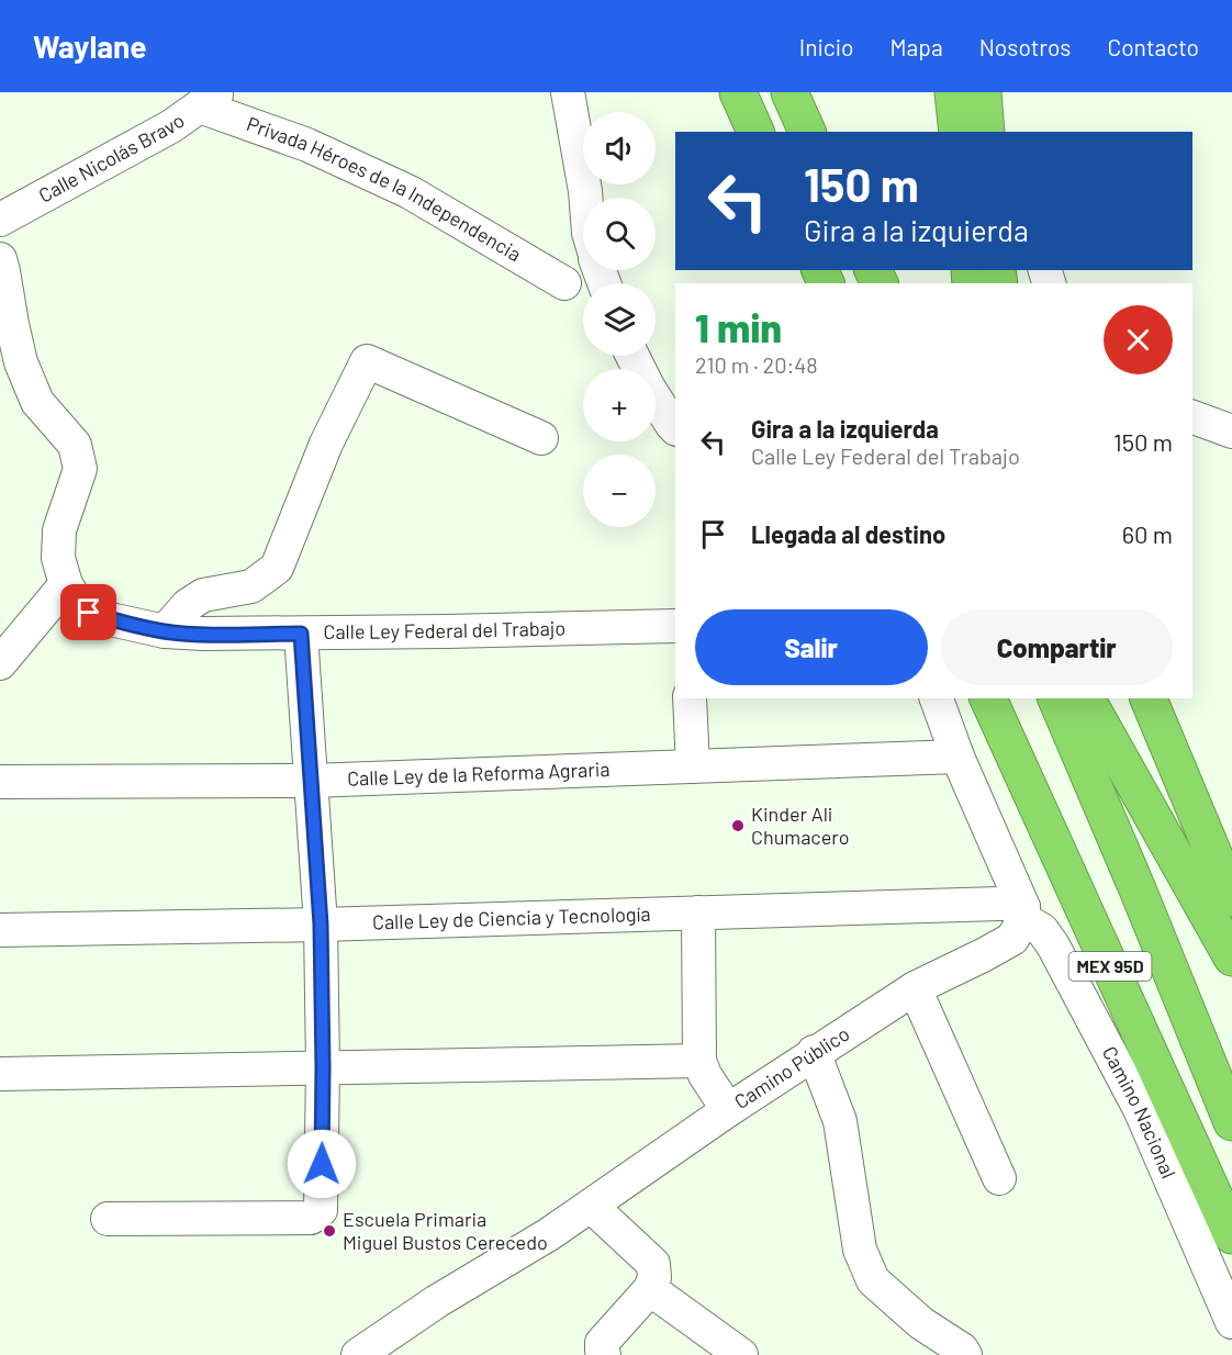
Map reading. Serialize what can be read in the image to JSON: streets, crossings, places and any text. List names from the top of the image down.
{
  "streets": {
    "highway": ["MEX 95D"],
    "street": [
      "Calle Nicolás Bravo",
      "Privada Héroes de la Independencia",
      "Calle Ley Federal del Trabajo",
      "Calle Ley de la Reforma Agraria",
      "Calle Ley de Ciencia y Tecnología",
      "Camino Público",
      "Camino Nacional"
    ]
  },
  "crossings": [
    ["Calle Nicolás Bravo", "Privada Héroes de la Independencia"],
    ["Calle Ley de Ciencia y Tecnología", "Camino Público"],
    ["Calle Ley de Ciencia y Tecnología", "Camino Nacional"],
    ["Camino Público", "Camino Nacional"]
  ],
  "places": ["Kinder Ali Chumacero", "Escuela Primaria Miguel Bustos Cerecedo"],
  "page": {
    "header": "Waylane",
    "nav": [
      "Inicio",
      "Mapa",
      "Nosotros",
      "Contacto"
    ],
    "map_buttons": ["+", "−"],
    "turn": ["150 m", "Gira a la izquierda"],
    "heading": ["1 min", "210 m · 20:48"],
    "list": [
      {
        "name": "Gira a la izquierda",
        "note": "Calle Ley Federal del Trabajo",
        "value": "150 m"
      },
      {
        "name": "Llegada al destino",
        "value": "60 m"
      }
    ],
    "buttons": ["Salir", "Compartir"]
  }
}
